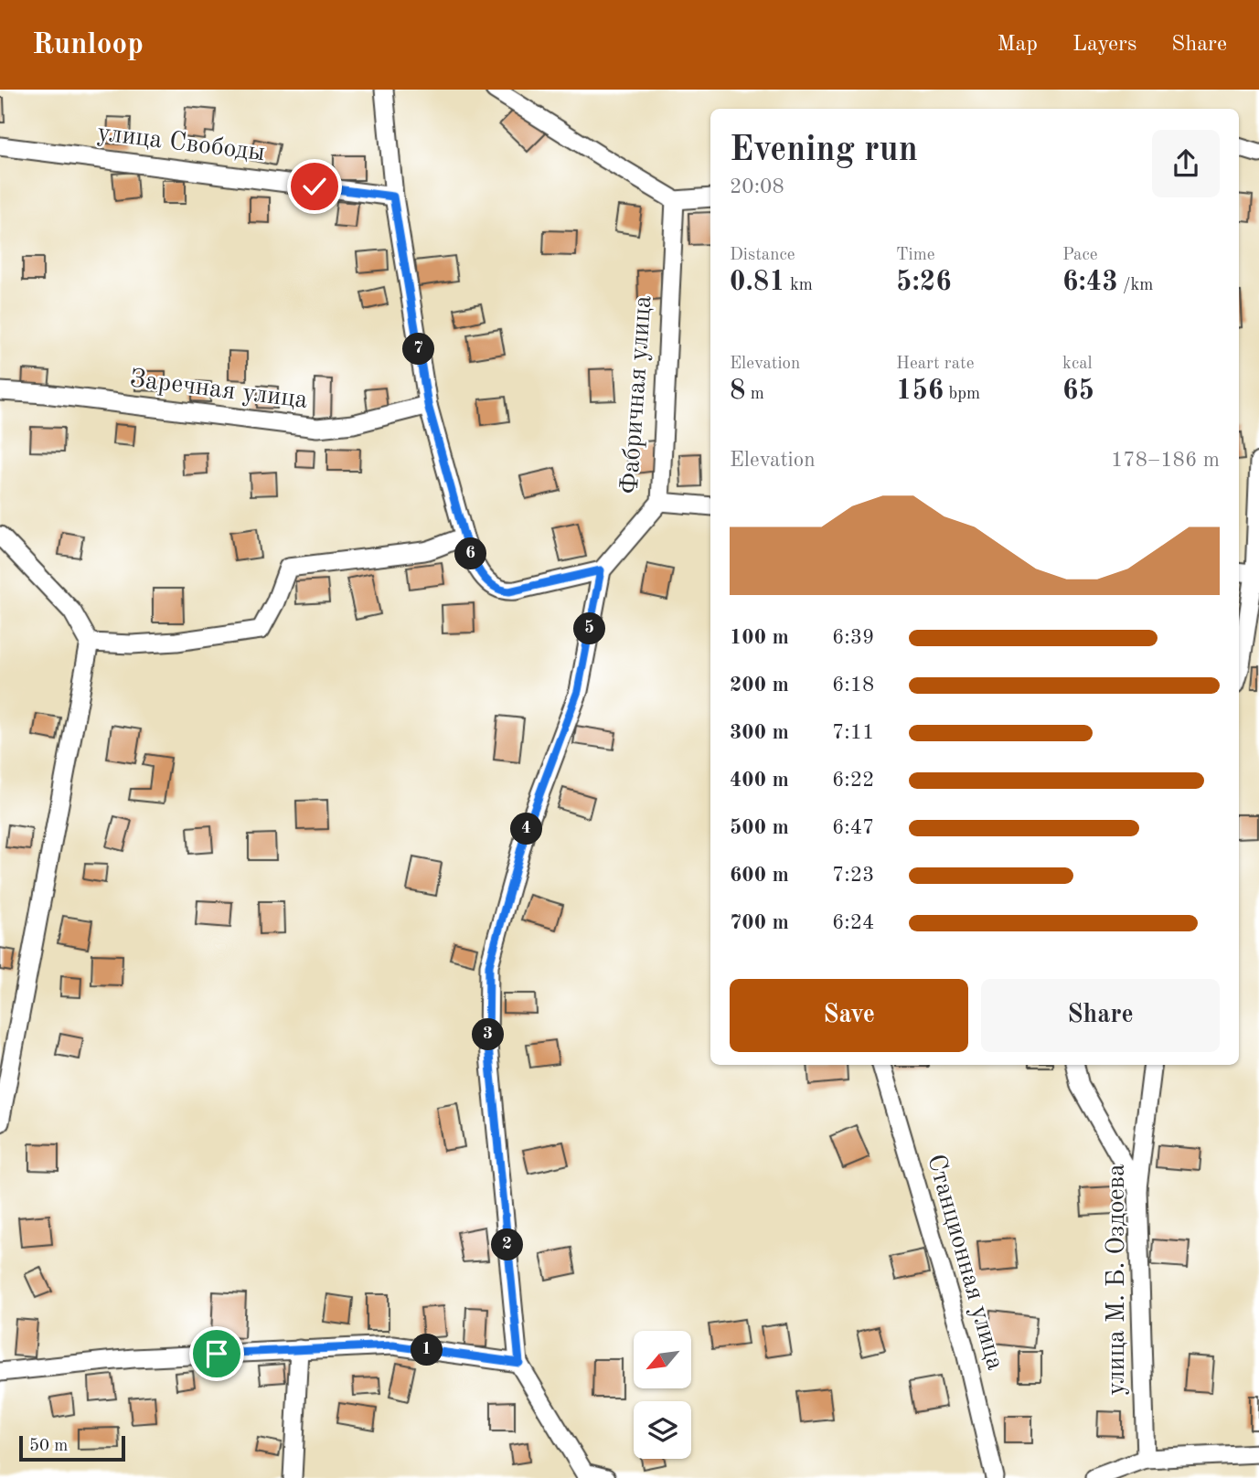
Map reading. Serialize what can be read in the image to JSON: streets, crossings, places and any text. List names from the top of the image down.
{
  "streets": {
    "street": [
      "улица Свободы",
      "Заречная улица",
      "Фабричная улица",
      "Станционная улица",
      "улица М. Б. Оздоева"
    ]
  },
  "scale_bar": "50 m",
  "north": "bottom left",
  "page": {
    "header": "Runloop",
    "nav": ["Map", "Layers", "Share"],
    "heading": ["Evening run", "20:08"],
    "stats": [
      ["Distance", "0.81 km"],
      ["Time", "5:26"],
      ["Pace", "6:43 /km"],
      ["Elevation", "8 m"],
      ["Heart rate", "156 bpm"],
      ["kcal", "65"]
    ],
    "pins": [
      "7",
      "6",
      "5",
      "4",
      "3",
      "2",
      "1"
    ],
    "chart": ["Elevation", "178–186 m"],
    "list": [
      {
        "name": "100 m",
        "note": "6:39"
      },
      {
        "name": "200 m",
        "note": "6:18"
      },
      {
        "name": "300 m",
        "note": "7:11"
      },
      {
        "name": "400 m",
        "note": "6:22"
      },
      {
        "name": "500 m",
        "note": "6:47"
      },
      {
        "name": "600 m",
        "note": "7:23"
      },
      {
        "name": "700 m",
        "note": "6:24"
      }
    ],
    "buttons": ["Save", "Share"],
    "scale": "50 m"
  }
}
